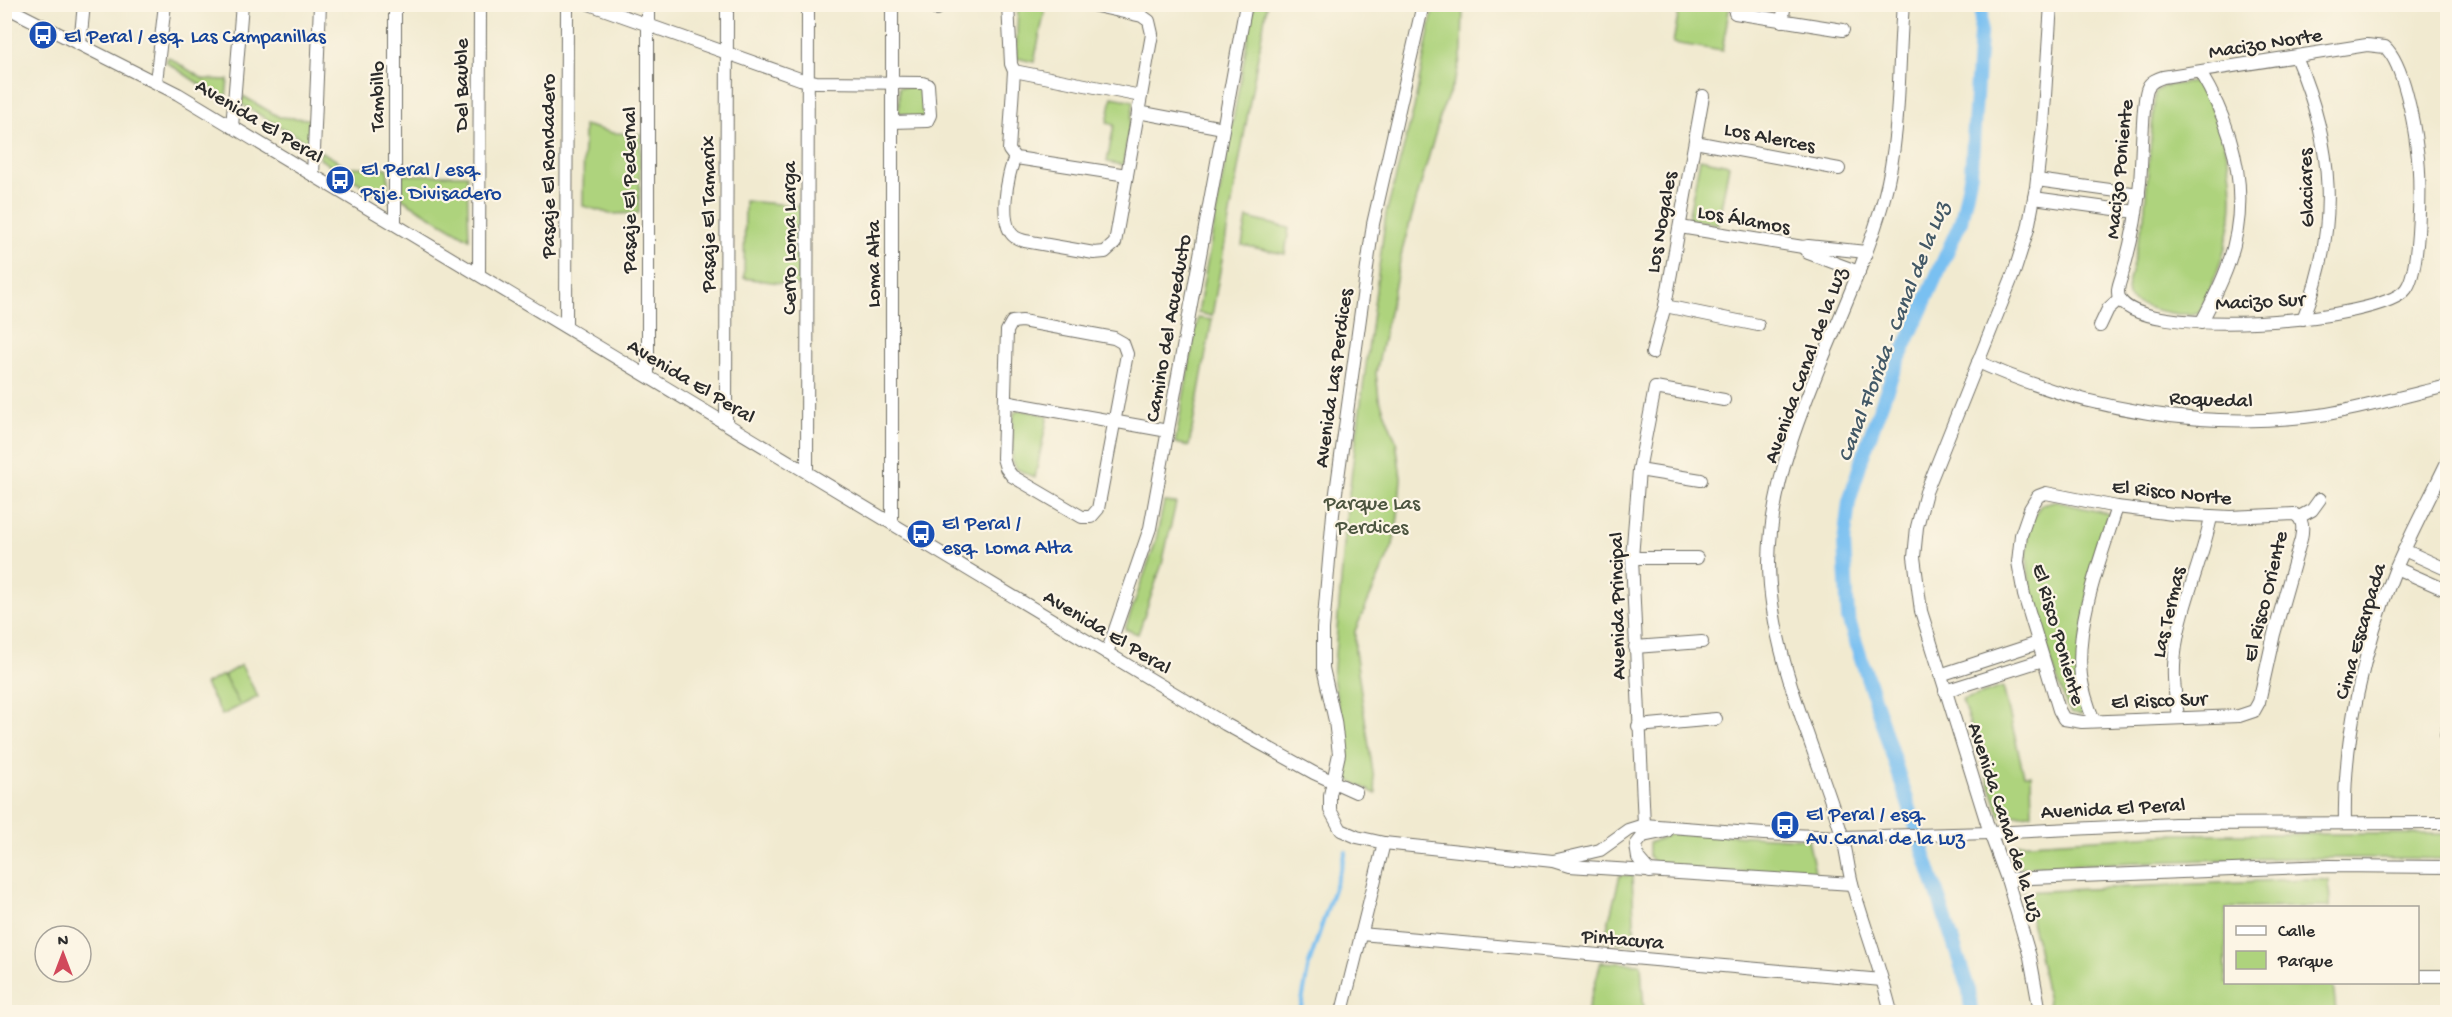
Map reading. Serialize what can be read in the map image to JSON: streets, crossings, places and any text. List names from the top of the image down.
{
  "streets": {
    "street": [
      "Macizo Norte",
      "Del Bauble",
      "Tambillo",
      "Avenida El Peral",
      "Los Alerces",
      "Pasaje El Rondadero",
      "Macizo Poniente",
      "Glaciares",
      "Pasaje El Pedernal",
      "Pasaje El Tamarix",
      "Los Álamos",
      "Los Nogales",
      "Cerro Loma Larga",
      "Loma Alta",
      "Macizo Sur",
      "Camino del Acueducto",
      "Avenida Canal de la Luz",
      "Avenida Las Perdices",
      "Roquedal",
      "El Risco Norte",
      "El Risco Oriente",
      "Avenida Principal",
      "Las Termas",
      "Cima Escarpada",
      "El Risco Poniente",
      "El Risco Sur",
      "Pintacura"
    ]
  },
  "crossings": [
    ["Macizo Norte", "Macizo Poniente"],
    ["Macizo Norte", "Glaciares"],
    ["Macizo Norte", "Macizo Sur"],
    ["Del Bauble", "Avenida El Peral"],
    ["Tambillo", "Avenida El Peral"],
    ["Avenida El Peral", "Pasaje El Rondadero"],
    ["Avenida El Peral", "Pasaje El Pedernal"],
    ["Avenida El Peral", "Pasaje El Tamarix"],
    ["Avenida El Peral", "Cerro Loma Larga"],
    ["Avenida El Peral", "Loma Alta"],
    ["Avenida El Peral", "Camino del Acueducto"],
    ["Avenida El Peral", "Avenida Canal de la Luz"],
    ["Avenida El Peral", "Avenida Las Perdices"],
    ["Avenida El Peral", "Avenida Principal"],
    ["Avenida El Peral", "Cima Escarpada"],
    ["Los Alerces", "Los Nogales"],
    ["Macizo Poniente", "Macizo Sur"],
    ["Glaciares", "Macizo Sur"],
    ["Los Álamos", "Los Nogales"],
    ["Los Álamos", "Avenida Canal de la Luz"],
    ["Avenida Canal de la Luz", "Roquedal"],
    ["Avenida Canal de la Luz", "Pintacura"],
    ["El Risco Norte", "El Risco Oriente"],
    ["El Risco Norte", "Las Termas"],
    ["El Risco Norte", "El Risco Poniente"],
    ["El Risco Oriente", "El Risco Sur"],
    ["Las Termas", "El Risco Sur"],
    ["El Risco Poniente", "El Risco Sur"]
  ],
  "water": ["Canal Florida - Canal de la Luz"],
  "parks": ["Parque Las Perdices"],
  "places": {
    "bus stop": [
      "El Peral / esq. Las Campanillas",
      "El Peral / esq. Psje. Divisadero",
      "El Peral / esq. Loma Alta",
      "El Peral / esq. Av.Canal de la Luz"
    ]
  },
  "legend": ["Calle", "Parque"],
  "north": "top"
}
